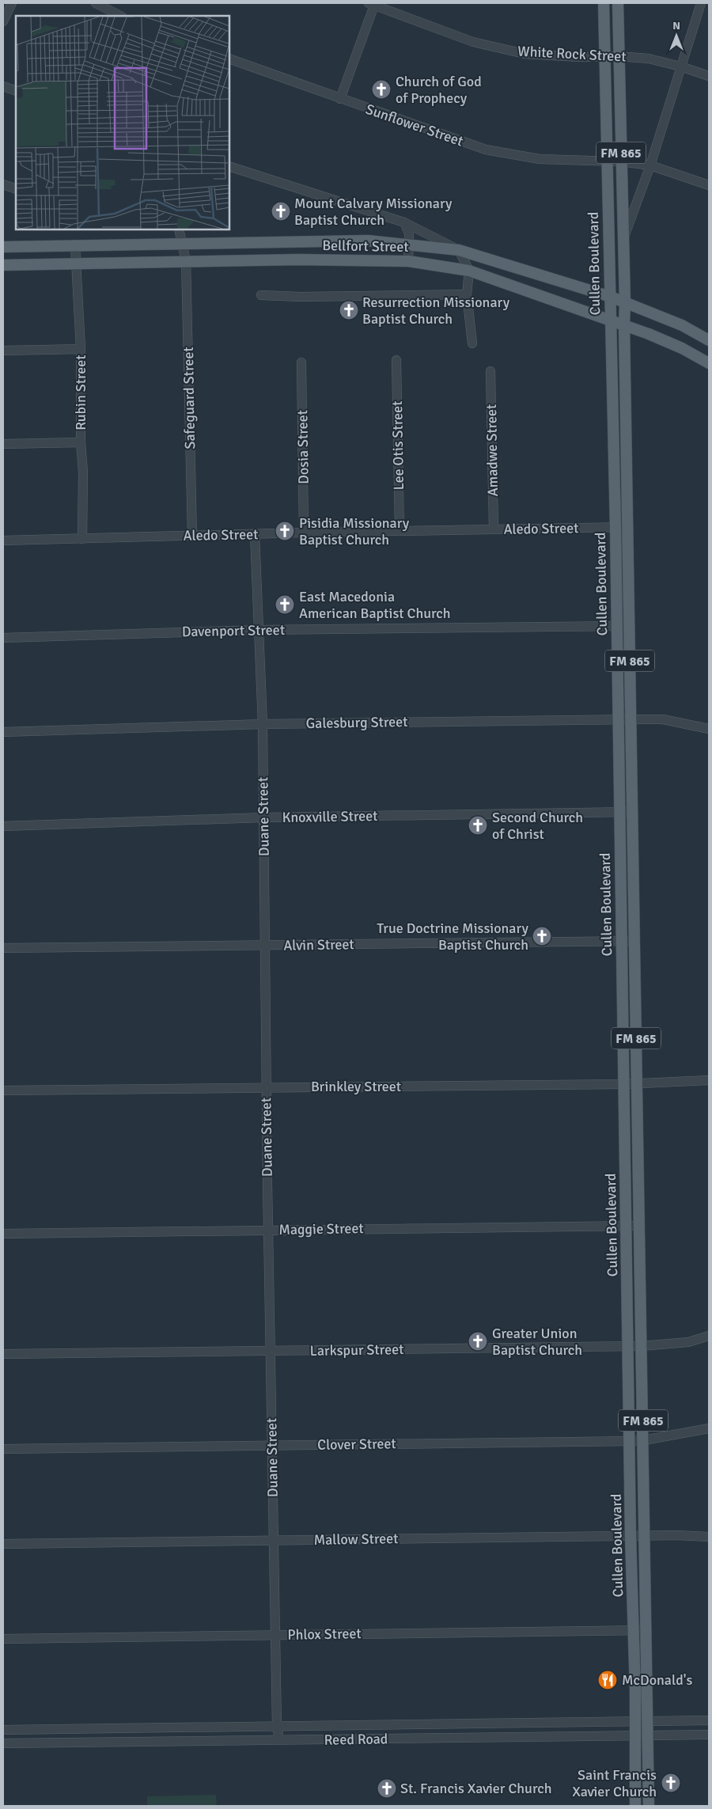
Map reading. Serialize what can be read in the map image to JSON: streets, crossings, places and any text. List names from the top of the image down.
{
  "streets": {
    "main road": ["FM 865", "Bellfort Street", "Cullen Boulevard"],
    "street": [
      "White Rock Street",
      "Sunflower Street",
      "Rubin Street",
      "Safeguard Street",
      "Lee Otis Street",
      "Dosia Street",
      "Amadwe Street",
      "Aledo Street",
      "Davenport Street",
      "Galesburg Street",
      "Duane Street",
      "Knoxville Street",
      "Alvin Street",
      "Brinkley Street",
      "Maggie Street",
      "Larkspur Street",
      "Clover Street",
      "Mallow Street",
      "Phlox Street",
      "Reed Road"
    ]
  },
  "crossings": [
    ["White Rock Street", "Cullen Boulevard"],
    ["Sunflower Street", "Cullen Boulevard"],
    ["Bellfort Street", "Cullen Boulevard"],
    ["Bellfort Street", "Rubin Street"],
    ["Bellfort Street", "Safeguard Street"],
    ["Cullen Boulevard", "Aledo Street"],
    ["Cullen Boulevard", "Davenport Street"],
    ["Cullen Boulevard", "Galesburg Street"],
    ["Cullen Boulevard", "Knoxville Street"],
    ["Cullen Boulevard", "Alvin Street"],
    ["Cullen Boulevard", "Brinkley Street"],
    ["Cullen Boulevard", "Maggie Street"],
    ["Cullen Boulevard", "Larkspur Street"],
    ["Cullen Boulevard", "Clover Street"],
    ["Cullen Boulevard", "Mallow Street"],
    ["Cullen Boulevard", "Phlox Street"],
    ["Cullen Boulevard", "Reed Road"],
    ["Rubin Street", "Aledo Street"],
    ["Safeguard Street", "Aledo Street"],
    ["Lee Otis Street", "Aledo Street"],
    ["Dosia Street", "Aledo Street"],
    ["Amadwe Street", "Aledo Street"],
    ["Aledo Street", "Duane Street"],
    ["Davenport Street", "Duane Street"],
    ["Galesburg Street", "Duane Street"],
    ["Duane Street", "Knoxville Street"],
    ["Duane Street", "Alvin Street"],
    ["Duane Street", "Brinkley Street"],
    ["Duane Street", "Maggie Street"],
    ["Duane Street", "Larkspur Street"],
    ["Duane Street", "Clover Street"],
    ["Duane Street", "Mallow Street"],
    ["Duane Street", "Phlox Street"],
    ["Duane Street", "Reed Road"]
  ],
  "places": {
    "church": [
      "Church of God of Prophecy",
      "Mount Calvary Missionary Baptist Church",
      "Resurrection Missionary Baptist Church",
      "Pisidia Missionary Baptist Church",
      "East Macedonia American Baptist Church",
      "Second Church of Christ",
      "True Doctrine Missionary Baptist Church",
      "Greater Union Baptist Church",
      "Saint Francis Xavier Church",
      "St. Francis Xavier Church"
    ],
    "restaurant": ["McDonald's"]
  },
  "north": "top"
}
